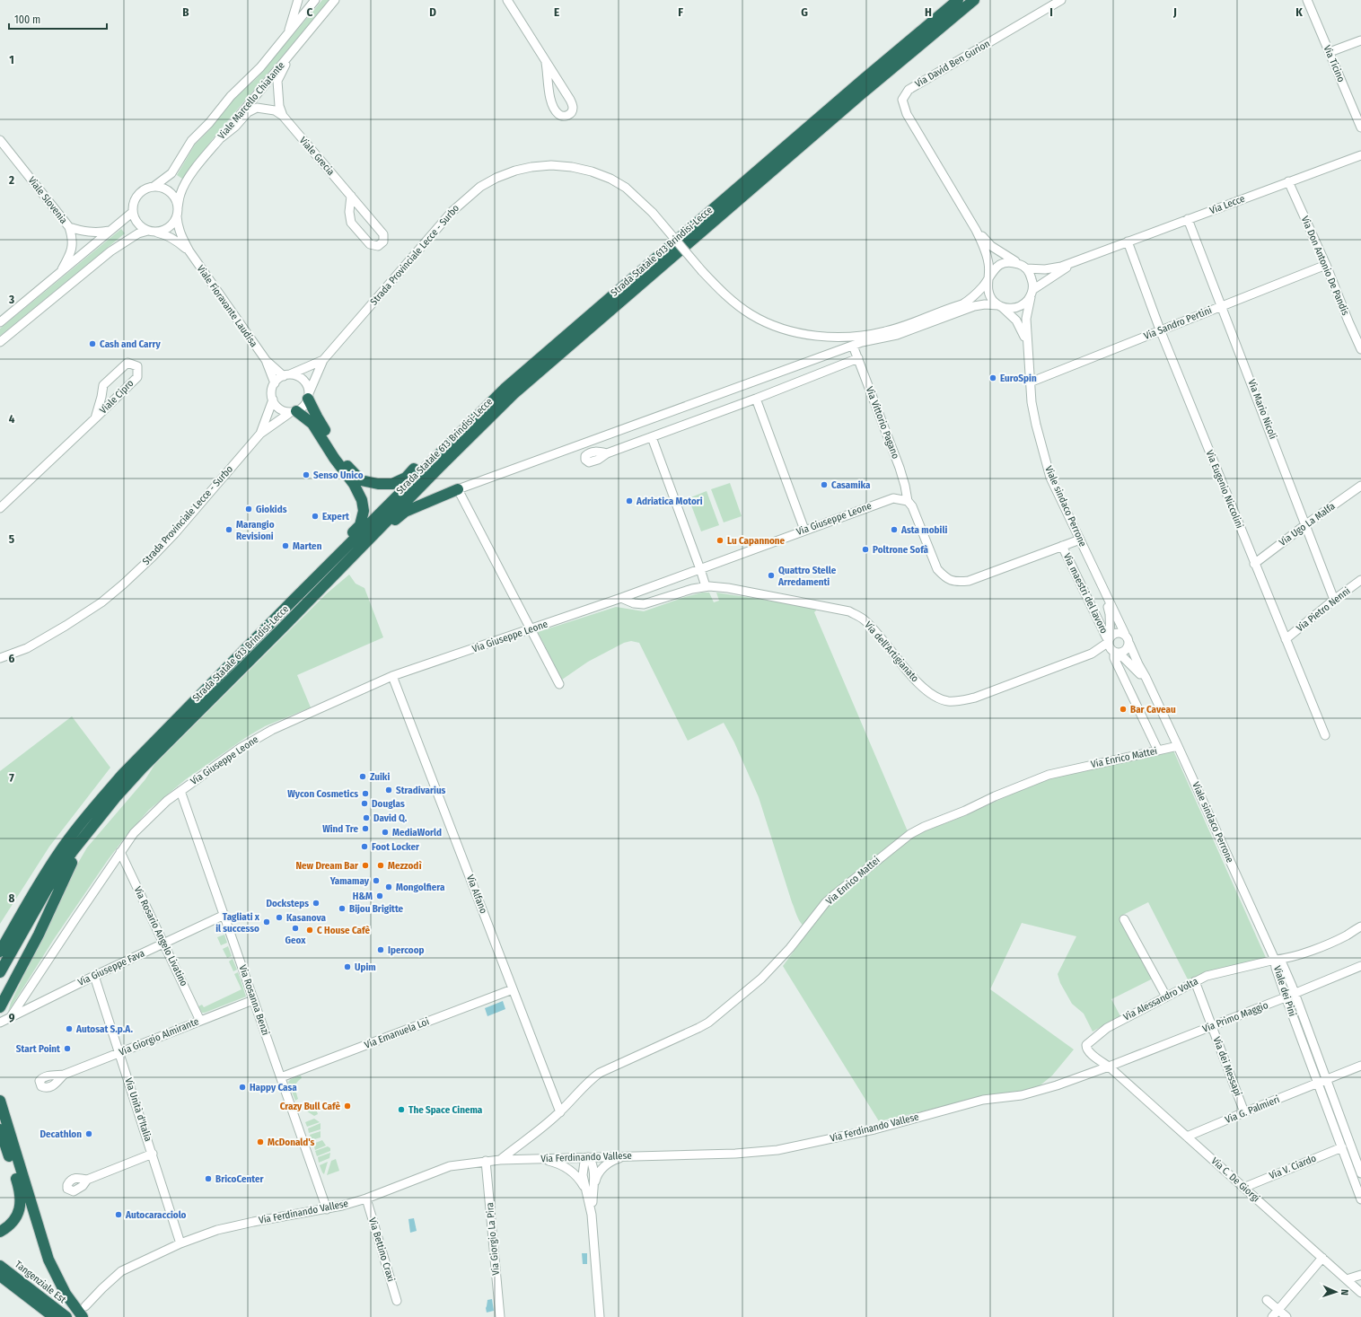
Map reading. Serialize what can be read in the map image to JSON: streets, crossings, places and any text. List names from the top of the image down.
{
  "streets": {
    "highway": ["Strada Statale 613 Brindisi-Lecce", "Tangenziale Est"],
    "street": [
      "Via David Ben Gurion",
      "Via Ticino",
      "Viale Marcello Chiatante",
      "Viale Grecia",
      "Viale Slovenia",
      "Via Lecce",
      "Strada Provinciale Lecce - Surbo",
      "Via Don Antonio De Pandis",
      "Viale Fioravante Laudisa",
      "Via Sandro Pertini",
      "Viale Cipro",
      "Via Mario Nicoli",
      "Via Vittorio Pagano",
      "Via Eugenio Niccolini",
      "Viale sindaco Perrone",
      "Via Giuseppe Leone",
      "Via Ugo La Malfa",
      "Via maestri del lavoro",
      "Via Pietro Nenni",
      "Via dell'Artigianato",
      "Via Enrico Mattei",
      "Via Alfano",
      "Via Rosario Angelo Livatino",
      "Via Giuseppe Fava",
      "Viale dei Pini",
      "Via Alessandro Volta",
      "Via Rosanna Benzi",
      "Via Primo Maggio",
      "Via Emanuela Loi",
      "Via Giorgio Almirante",
      "Via dei Messapi",
      "Via Unità d'Italia",
      "Via G. Palmieri",
      "Via Ferdinando Vallese",
      "Via V. Ciardo",
      "Via C. De Giorgi",
      "Via Giorgio La Pira",
      "Via Bettino Craxi"
    ]
  },
  "crossings": [
    ["Via David Ben Gurion", "Via Lecce"],
    ["Via David Ben Gurion", "Viale sindaco Perrone"],
    ["Viale Marcello Chiatante", "Viale Grecia"],
    ["Viale Marcello Chiatante", "Viale Fioravante Laudisa"],
    ["Via Lecce", "Via Don Antonio De Pandis"],
    ["Via Lecce", "Via Mario Nicoli"],
    ["Via Lecce", "Via Eugenio Niccolini"],
    ["Via Lecce", "Viale sindaco Perrone"],
    ["Strada Provinciale Lecce - Surbo", "Viale Fioravante Laudisa"],
    ["Via Don Antonio De Pandis", "Via Sandro Pertini"],
    ["Via Sandro Pertini", "Via Mario Nicoli"],
    ["Via Sandro Pertini", "Via Eugenio Niccolini"],
    ["Via Sandro Pertini", "Viale sindaco Perrone"],
    ["Via Mario Nicoli", "Via Ugo La Malfa"],
    ["Via Mario Nicoli", "Via Pietro Nenni"],
    ["Via Vittorio Pagano", "Via Giuseppe Leone"],
    ["Via Eugenio Niccolini", "Via Ugo La Malfa"],
    ["Via Eugenio Niccolini", "Via Pietro Nenni"],
    ["Viale sindaco Perrone", "Via maestri del lavoro"],
    ["Viale sindaco Perrone", "Via dell'Artigianato"],
    ["Viale sindaco Perrone", "Via Enrico Mattei"],
    ["Viale sindaco Perrone", "Viale dei Pini"],
    ["Viale sindaco Perrone", "Via Alessandro Volta"],
    ["Via Giuseppe Leone", "Via dell'Artigianato"],
    ["Via Giuseppe Leone", "Via Alfano"],
    ["Via Giuseppe Leone", "Via Rosario Angelo Livatino"],
    ["Via Giuseppe Leone", "Via Giuseppe Fava"],
    ["Via Giuseppe Leone", "Via Rosanna Benzi"],
    ["Via maestri del lavoro", "Via dell'Artigianato"],
    ["Via Enrico Mattei", "Via Alfano"],
    ["Via Enrico Mattei", "Via Ferdinando Vallese"],
    ["Via Alfano", "Via Emanuela Loi"],
    ["Via Rosario Angelo Livatino", "Via Giuseppe Fava"],
    ["Via Rosario Angelo Livatino", "Via Giorgio Almirante"],
    ["Via Giuseppe Fava", "Via Rosanna Benzi"],
    ["Via Giuseppe Fava", "Via Unità d'Italia"],
    ["Viale dei Pini", "Via Alessandro Volta"],
    ["Viale dei Pini", "Via Primo Maggio"],
    ["Viale dei Pini", "Via G. Palmieri"],
    ["Viale dei Pini", "Via V. Ciardo"],
    ["Via Alessandro Volta", "Via Primo Maggio"],
    ["Via Alessandro Volta", "Via dei Messapi"],
    ["Via Alessandro Volta", "Via Ferdinando Vallese"],
    ["Via Alessandro Volta", "Via C. De Giorgi"],
    ["Via Rosanna Benzi", "Via Emanuela Loi"],
    ["Via Rosanna Benzi", "Via Giorgio Almirante"],
    ["Via Rosanna Benzi", "Via Ferdinando Vallese"],
    ["Via Primo Maggio", "Via dei Messapi"],
    ["Via Primo Maggio", "Via Ferdinando Vallese"],
    ["Via Primo Maggio", "Via C. De Giorgi"],
    ["Via Giorgio Almirante", "Via Unità d'Italia"],
    ["Via dei Messapi", "Via G. Palmieri"],
    ["Via Unità d'Italia", "Via Ferdinando Vallese"],
    ["Via G. Palmieri", "Via C. De Giorgi"],
    ["Via Ferdinando Vallese", "Via C. De Giorgi"],
    ["Via Ferdinando Vallese", "Via Giorgio La Pira"],
    ["Via Ferdinando Vallese", "Via Bettino Craxi"],
    ["Via V. Ciardo", "Via C. De Giorgi"]
  ],
  "places": [
    "Cash and Carry",
    "EuroSpin",
    "Senso Unico",
    "Casamika",
    "Adriatica Motori",
    "Giokids",
    "Expert",
    "Marangio Revisioni",
    "Asta mobili",
    "Lu Capannone",
    "Marten",
    "Poltrone Sofà",
    "Quattro Stelle Arredamenti",
    "Bar Caveau",
    "Zuiki",
    "Stradivarius",
    "Wycon Cosmetics",
    "Douglas",
    "David Q.",
    "Wind Tre",
    "MediaWorld",
    "Foot Locker",
    "New Dream Bar",
    "Mezzodì",
    "Yamamay",
    "Mongolfiera",
    "H&M",
    "Docksteps",
    "Bijou Brigitte",
    "Kasanova",
    "Tagliati x il successo",
    "Geox",
    "C House Cafè",
    "Ipercoop",
    "Upim",
    "Autosat S.p.A.",
    "Start Point",
    "Happy Casa",
    "Crazy Bull Cafè",
    "The Space Cinema",
    "Decathlon",
    "McDonald's",
    "BricoCenter",
    "Autocaracciolo"
  ],
  "scale_bar": "100 m",
  "north": "right",
  "grid": {
    "columns": [
      "B",
      "C",
      "D",
      "E",
      "F",
      "G",
      "H",
      "I",
      "J",
      "K"
    ],
    "rows": [
      "1",
      "2",
      "3",
      "4",
      "5",
      "6",
      "7",
      "8",
      "9"
    ]
  }
}
